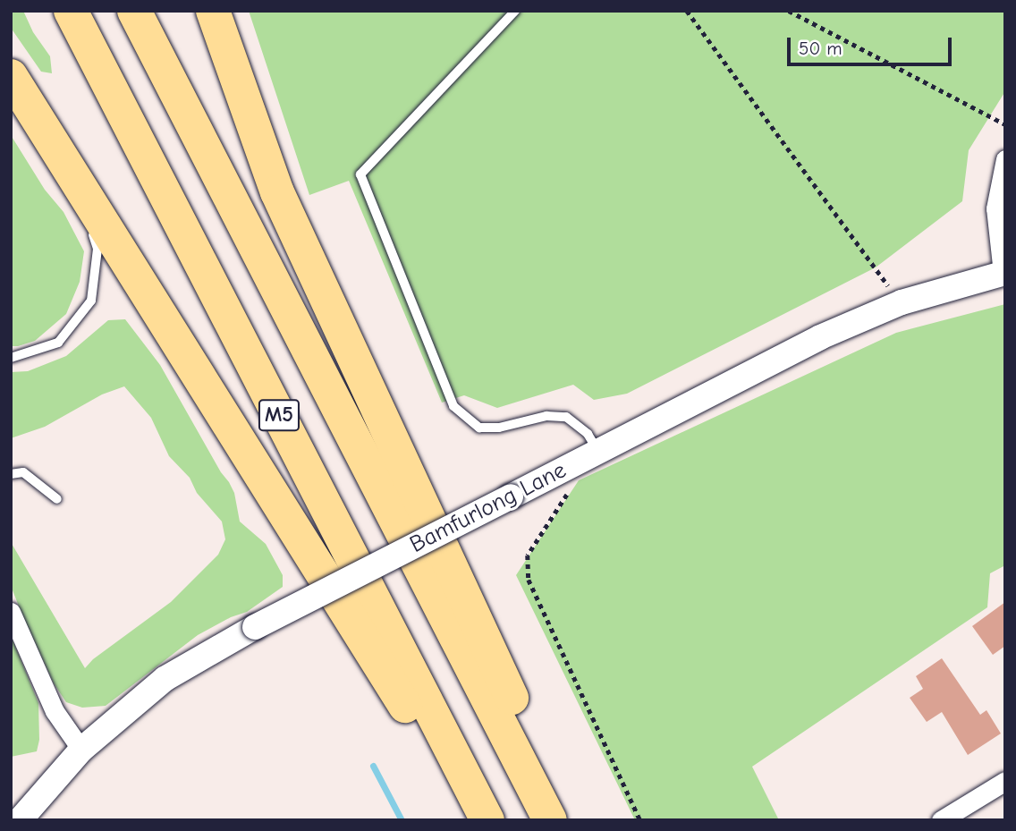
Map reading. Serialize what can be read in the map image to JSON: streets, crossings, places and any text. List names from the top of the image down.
{
  "streets": {
    "highway": ["M5"],
    "street": ["Bamfurlong Lane"]
  },
  "scale_bar": "50 m"
}
